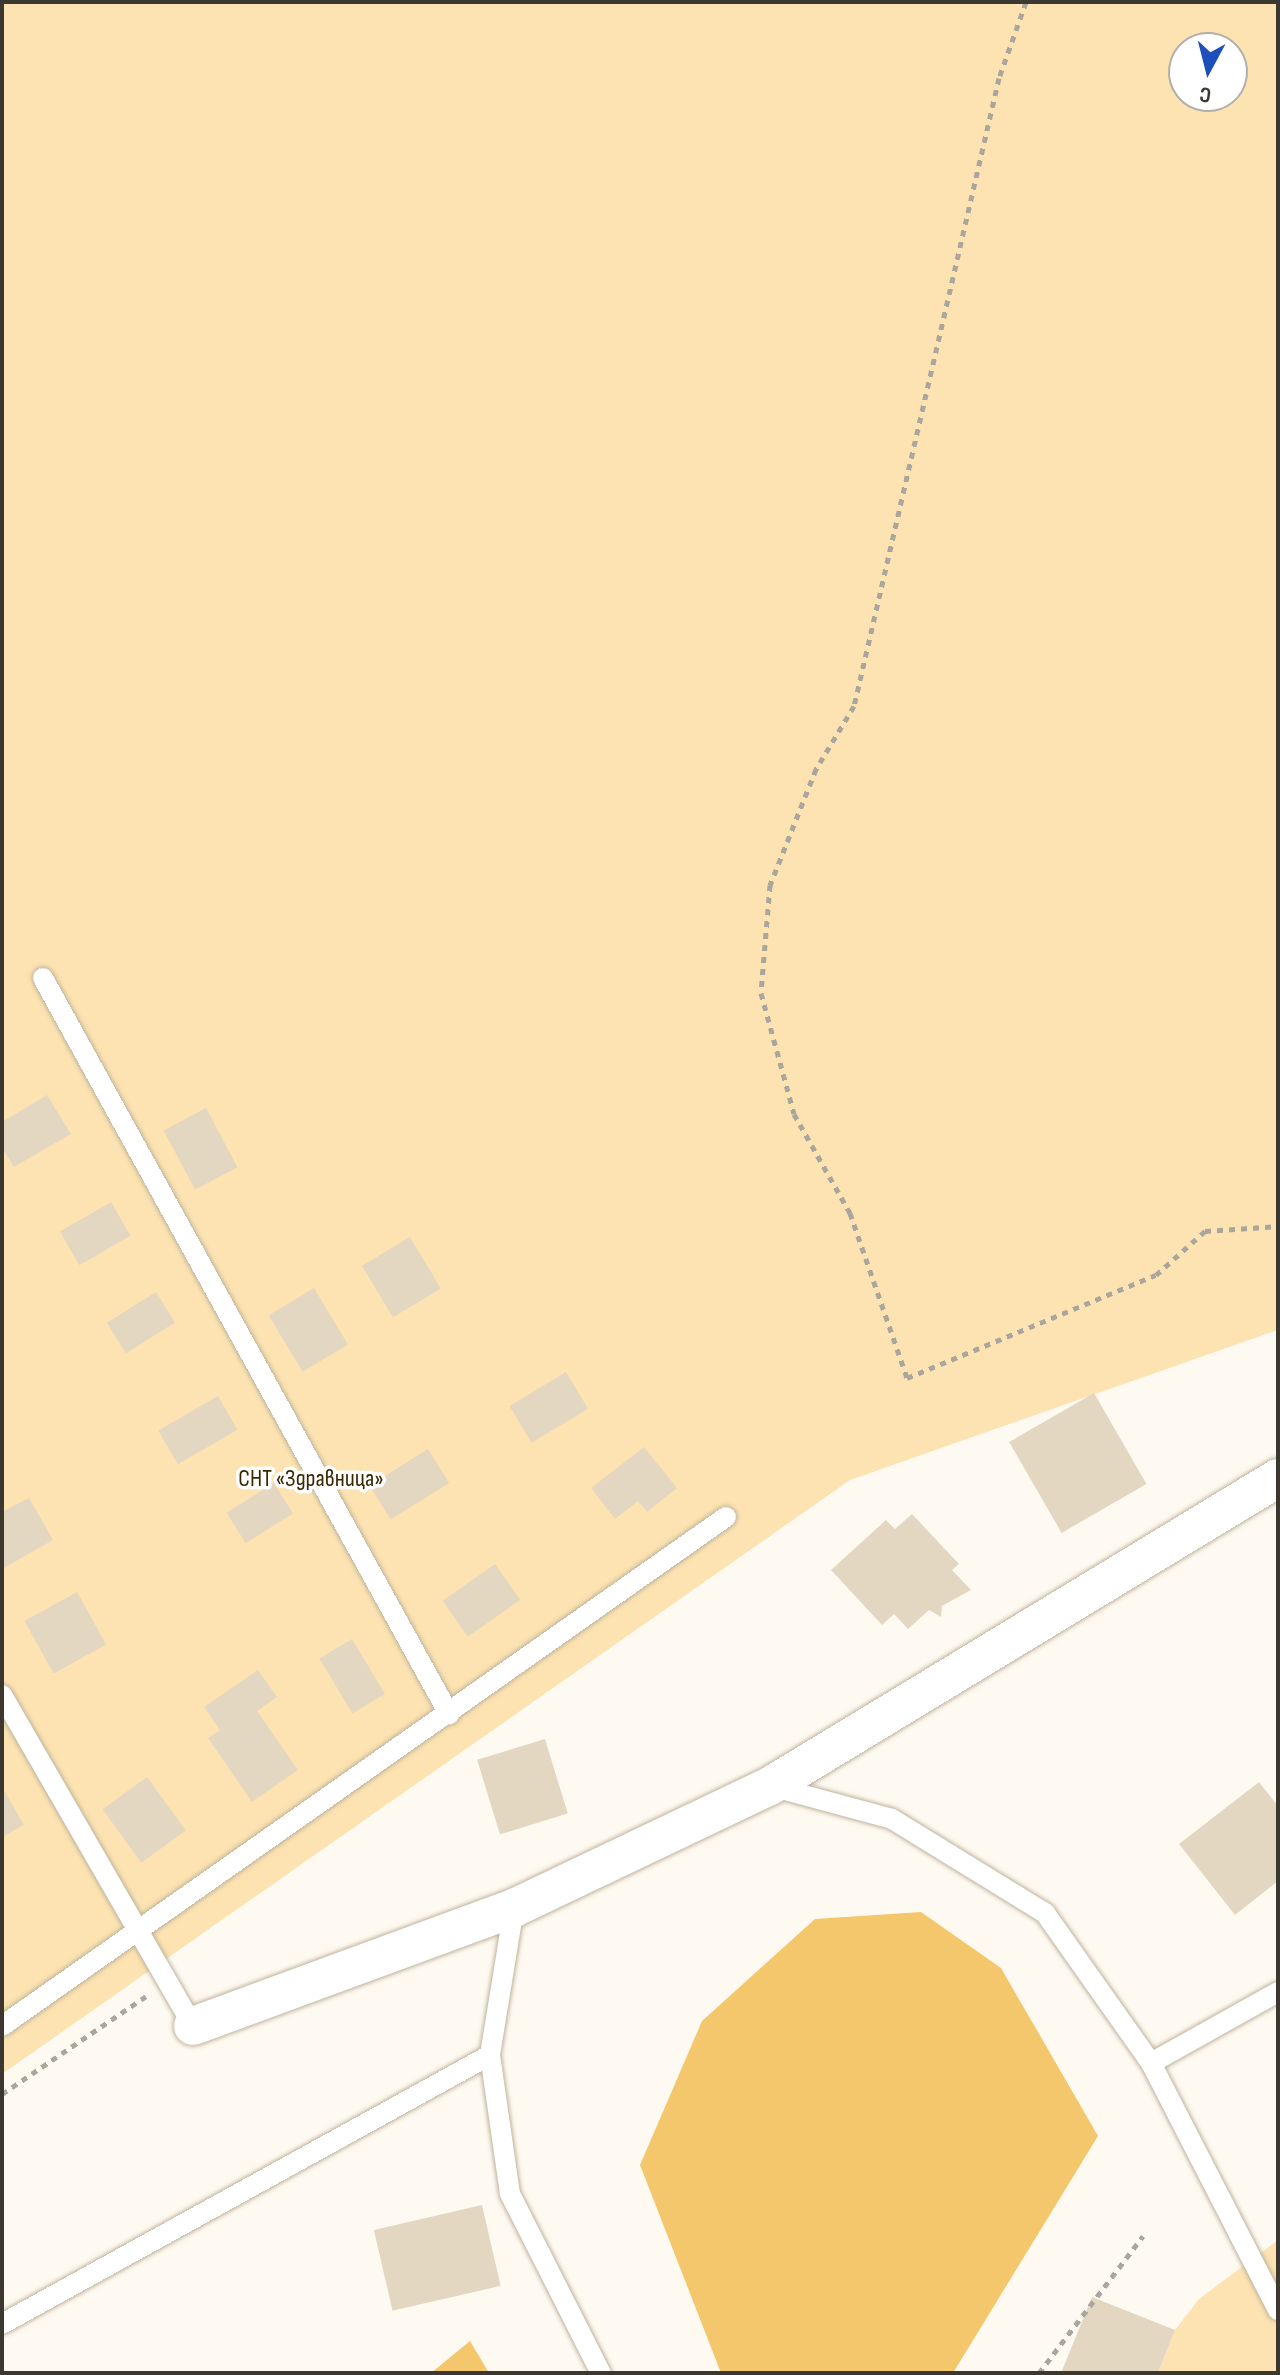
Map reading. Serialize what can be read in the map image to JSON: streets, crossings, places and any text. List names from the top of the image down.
{
  "parks": ["СНТ «Здравница»"],
  "north": "bottom"
}
